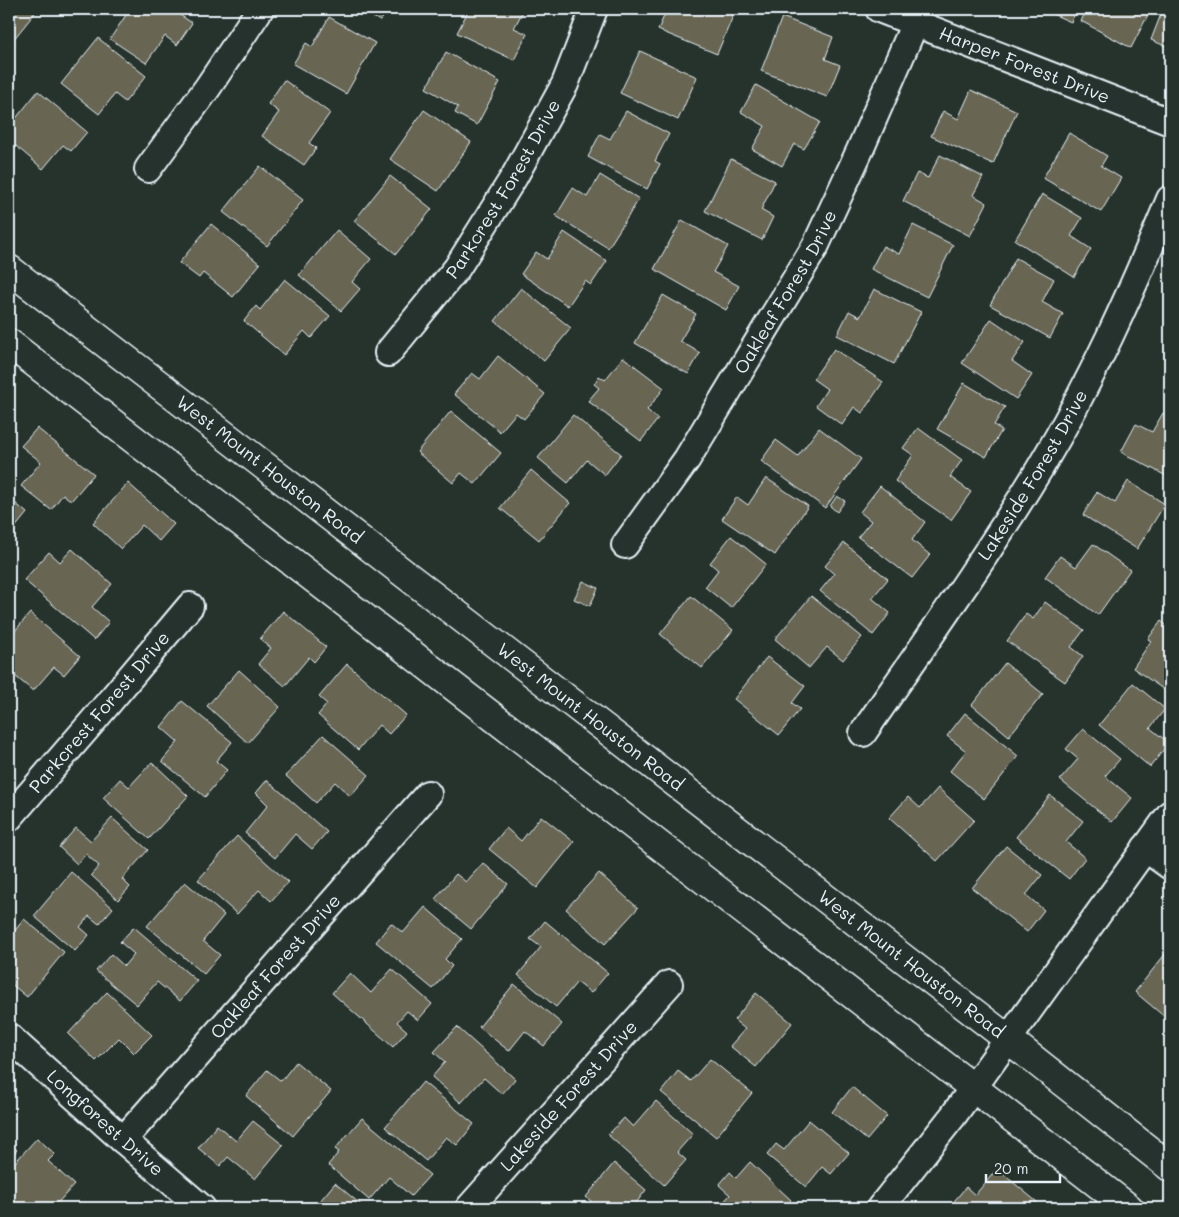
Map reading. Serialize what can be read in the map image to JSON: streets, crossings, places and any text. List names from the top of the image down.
{
  "streets": {
    "main road": ["West Mount Houston Road"],
    "street": [
      "Harper Forest Drive",
      "Parkcrest Forest Drive",
      "Oakleaf Forest Drive",
      "Lakeside Forest Drive",
      "Longforest Drive"
    ]
  },
  "crossings": [
    ["Harper Forest Drive", "Oakleaf Forest Drive"],
    ["Oakleaf Forest Drive", "Longforest Drive"]
  ],
  "scale_bar": "20 m"
}
